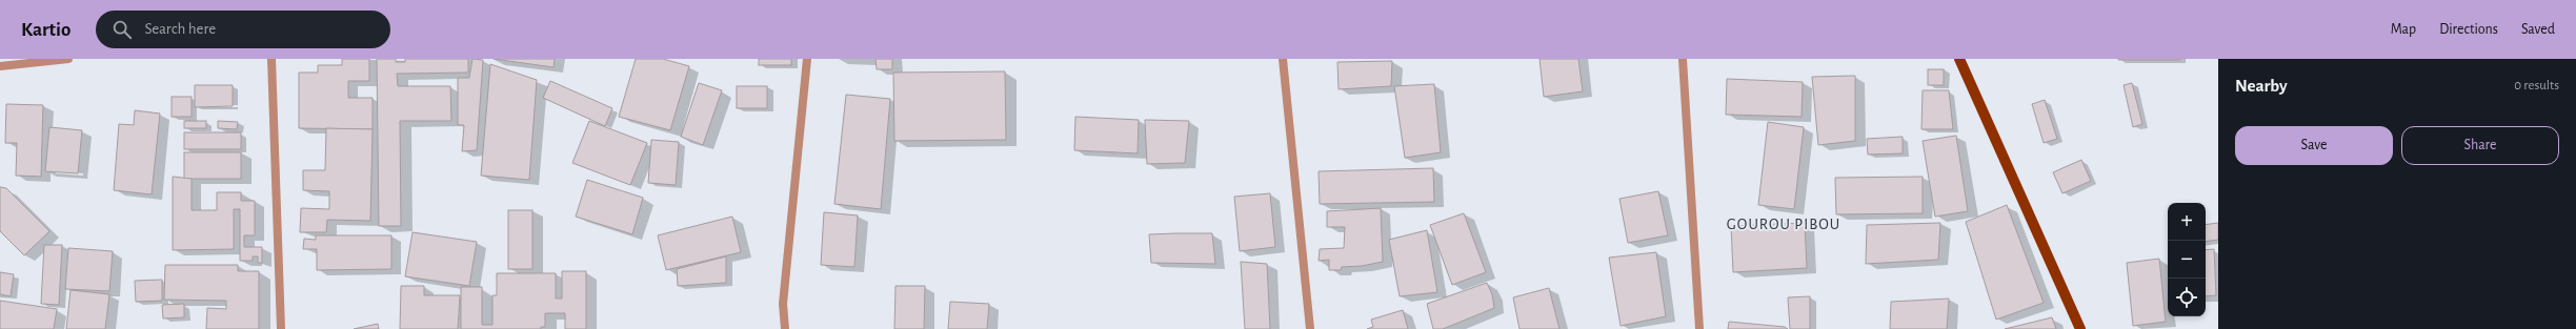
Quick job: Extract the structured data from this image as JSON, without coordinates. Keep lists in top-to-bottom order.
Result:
{
  "districts": ["GOUROU PIBOU"],
  "page": {
    "header": "Kartio",
    "search": "Search here",
    "nav": ["Map", "Directions", "Saved"],
    "heading": ["Nearby", "0 results"],
    "buttons": ["Save", "Share"],
    "map_buttons": ["+", "−"]
  }
}
